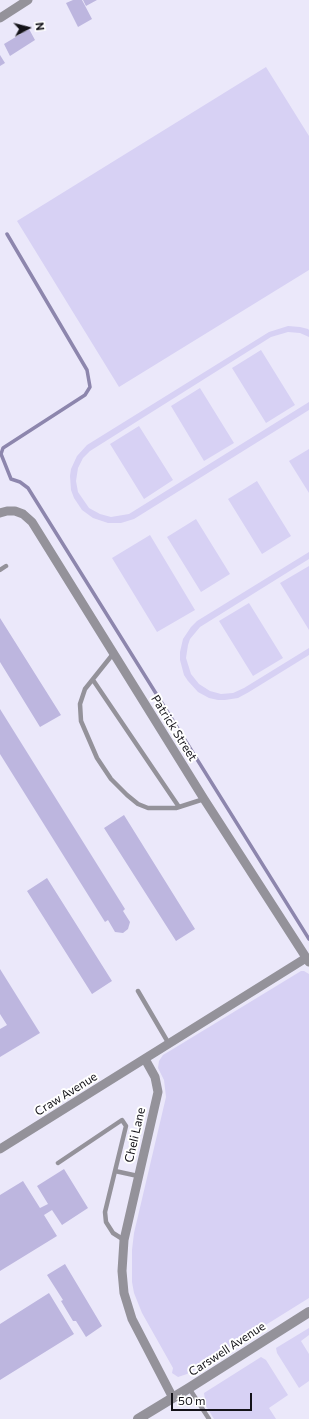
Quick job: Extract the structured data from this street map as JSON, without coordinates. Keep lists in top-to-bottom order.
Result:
{
  "streets": {
    "street": [
      "Patrick Street",
      "Craw Avenue",
      "Cheli Lane",
      "Carswell Avenue"
    ]
  },
  "crossings": [
    ["Craw Avenue", "Cheli Lane"],
    ["Cheli Lane", "Carswell Avenue"]
  ],
  "scale_bar": "50 m",
  "north": "right"
}
